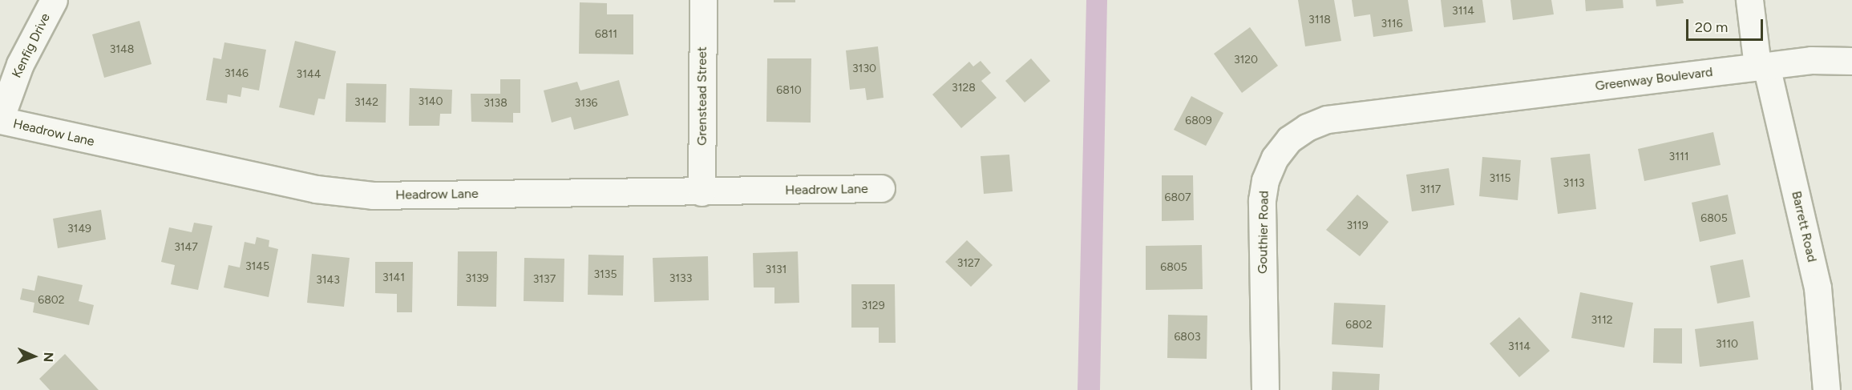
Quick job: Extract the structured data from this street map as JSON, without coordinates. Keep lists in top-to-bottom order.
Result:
{
  "streets": {
    "street": [
      "Kenfig Drive",
      "Greenway Boulevard",
      "Grenstead Street",
      "Headrow Lane",
      "Barrett Road",
      "Gouthier Road"
    ]
  },
  "crossings": [
    ["Kenfig Drive", "Headrow Lane"],
    ["Greenway Boulevard", "Barrett Road"],
    ["Greenway Boulevard", "Gouthier Road"],
    ["Grenstead Street", "Headrow Lane"]
  ],
  "house_numbers": [
    "3114",
    "3118",
    "3116",
    "6811",
    "3148",
    "3120",
    "3130",
    "3146",
    "3144",
    "3128",
    "6810",
    "3140",
    "3142",
    "3138",
    "3136",
    "6809",
    "3111",
    "3115",
    "3113",
    "3117",
    "6807",
    "6805",
    "3119",
    "3149",
    "3147",
    "3127",
    "3145",
    "6805",
    "3131",
    "3135",
    "3141",
    "3139",
    "3133",
    "3137",
    "3143",
    "6802",
    "3129",
    "3112",
    "6802",
    "6803",
    "3110",
    "3114"
  ],
  "scale_bar": "20 m",
  "north": "right"
}
